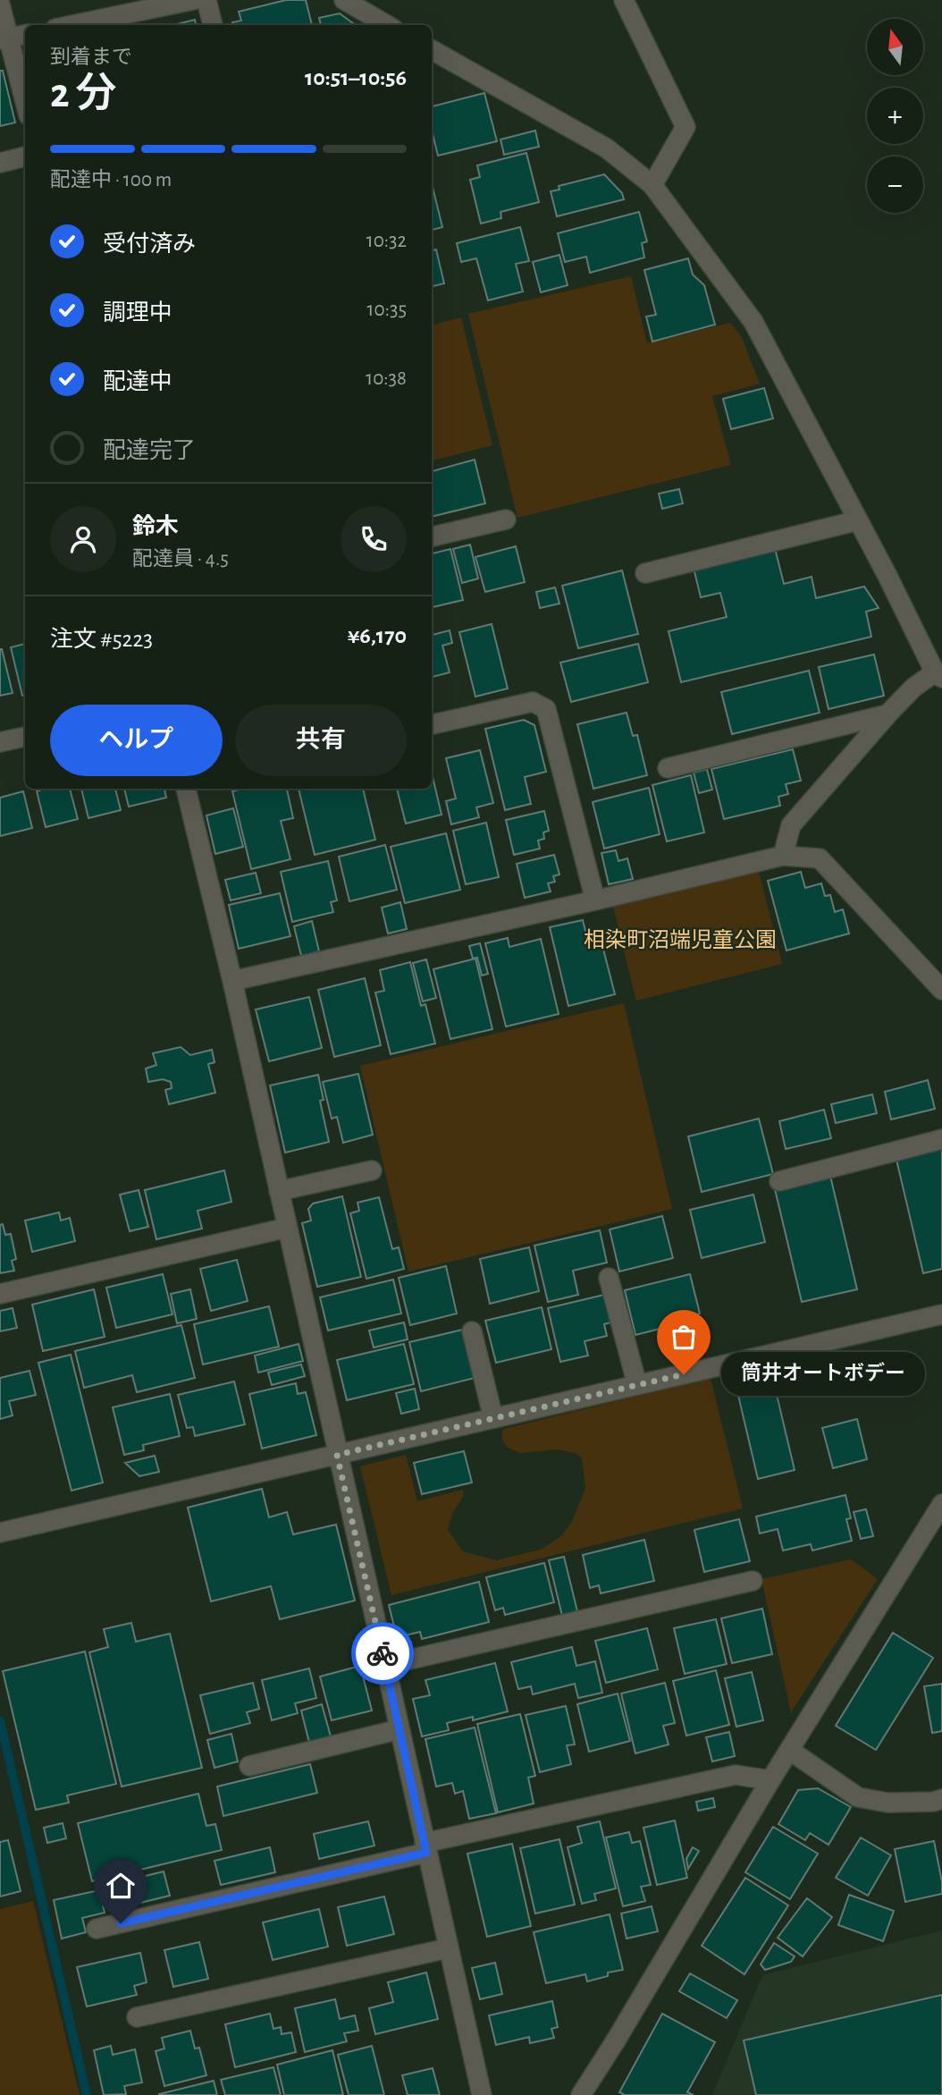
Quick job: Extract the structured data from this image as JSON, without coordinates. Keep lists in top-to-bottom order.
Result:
{
  "parks": ["相染町沼端児童公園"],
  "places": ["筒井オートボデー"],
  "north": "top",
  "page": {
    "map_buttons": ["+", "−"],
    "heading": ["2 分", "到着まで", "10:51–10:56"],
    "panel": [
      "鈴木",
      "配達員 · 4.5",
      "注文 #5223",
      "¥6,170"
    ],
    "bar": "配達中 · 100 m",
    "list": [
      ["受付済み", "10:32"],
      ["調理中", "10:35"],
      ["配達中", "10:38"],
      "配達完了"
    ],
    "buttons": ["ヘルプ", "共有"],
    "bubble": "筒井オートボデー"
  }
}
